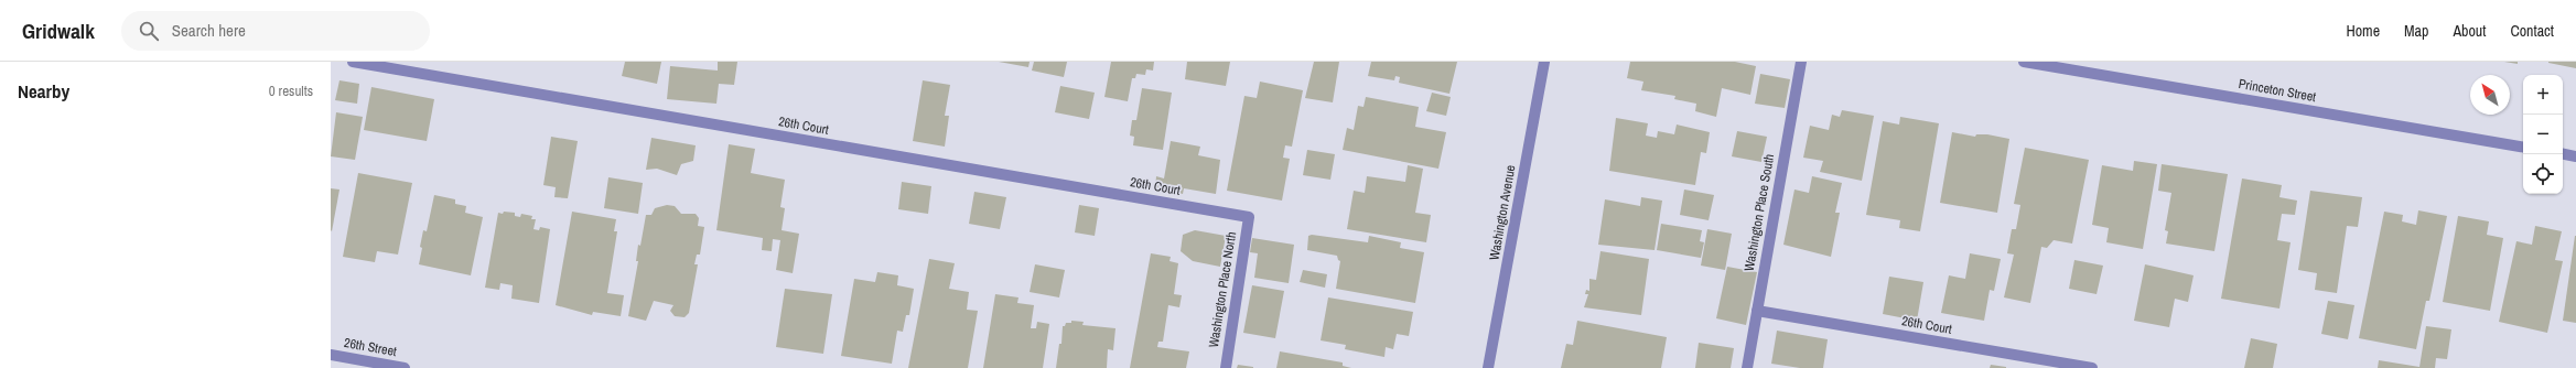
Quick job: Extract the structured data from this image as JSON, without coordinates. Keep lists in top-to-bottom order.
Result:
{
  "streets": {
    "street": [
      "Princeton Street",
      "26th Court",
      "Washington Avenue",
      "Washington Place South",
      "Washington Place North",
      "26th Street"
    ]
  },
  "crossings": [
    ["26th Court", "Washington Place South"],
    ["26th Court", "Washington Place North"]
  ],
  "north": "top left",
  "page": {
    "header": "Gridwalk",
    "search": "Search here",
    "nav": [
      "Home",
      "Map",
      "About",
      "Contact"
    ],
    "heading": ["Nearby", "0 results"],
    "map_buttons": ["+", "−"]
  }
}
